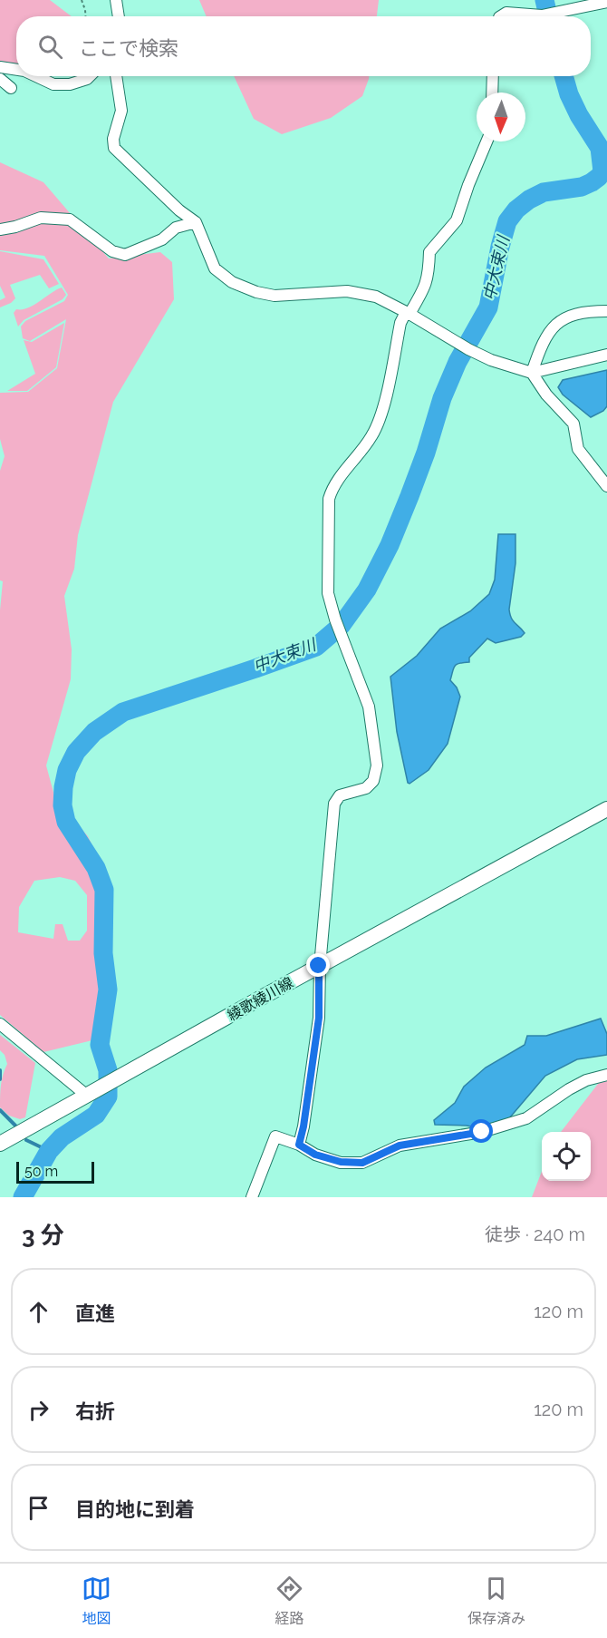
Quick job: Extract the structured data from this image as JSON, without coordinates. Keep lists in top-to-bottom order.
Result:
{
  "streets": {
    "main road": ["綾歌綾川線"]
  },
  "water": ["中大束川"],
  "scale_bar": "50 m",
  "north": "bottom",
  "page": {
    "search": "ここで検索",
    "scale": "50 m",
    "heading": ["3 分", "徒歩 · 240 m"],
    "list": [
      ["直進", "120 m"],
      ["右折", "120 m"],
      "目的地に到着"
    ],
    "nav": ["地図", "経路", "保存済み"]
  }
}
